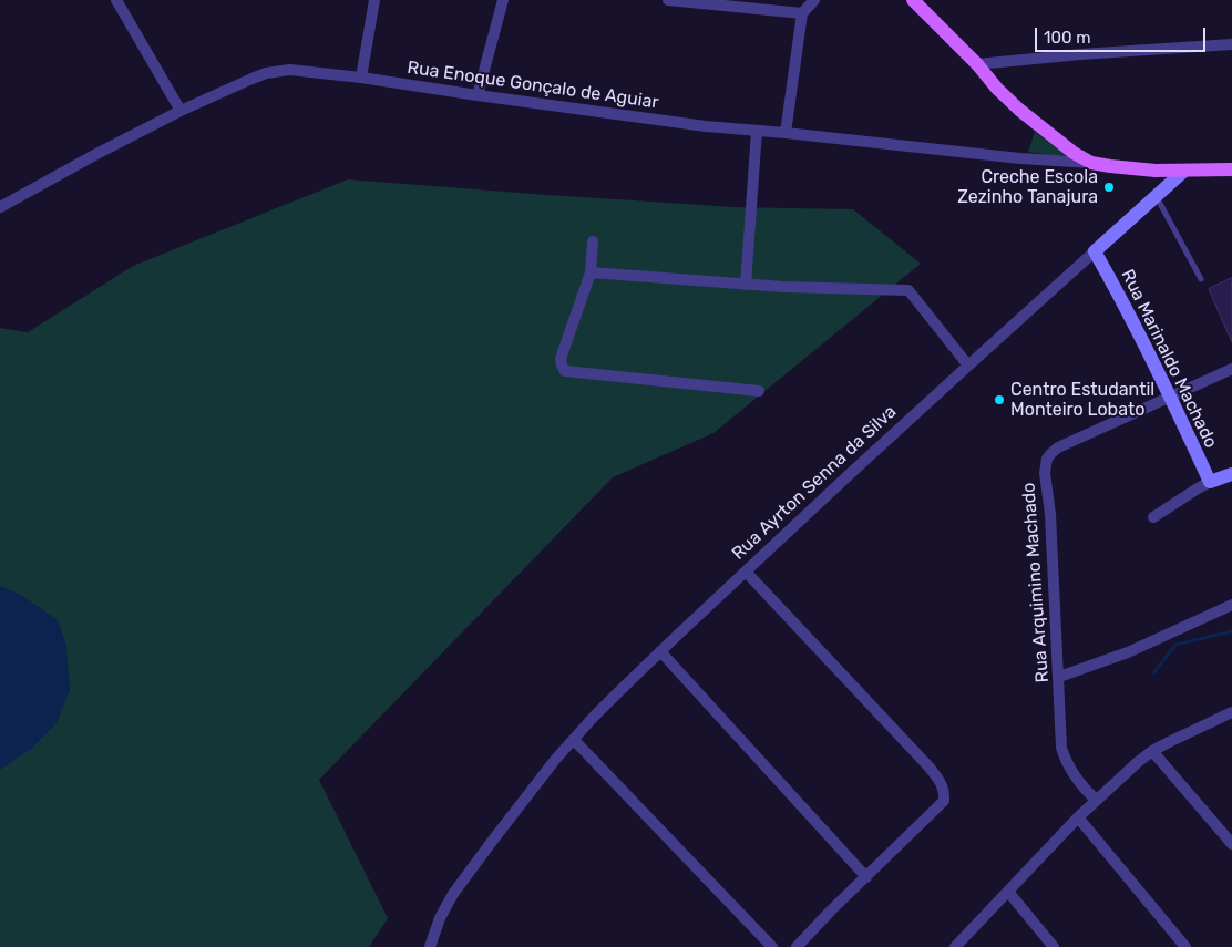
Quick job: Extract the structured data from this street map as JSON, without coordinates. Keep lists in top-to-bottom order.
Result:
{
  "streets": {
    "street": [
      "Rua Enoque Gonçalo de Aguiar",
      "Rua Marinaldo Machado",
      "Rua Ayrton Senna da Silva",
      "Rua Arquimino Machado"
    ]
  },
  "crossings": [
    ["Rua Marinaldo Machado", "Rua Ayrton Senna da Silva"],
    ["Rua Marinaldo Machado", "Rua Arquimino Machado"]
  ],
  "places": ["Creche Escola Zezinho Tanajura", "Centro Estudantil Monteiro Lobato"],
  "scale_bar": "100 m"
}
